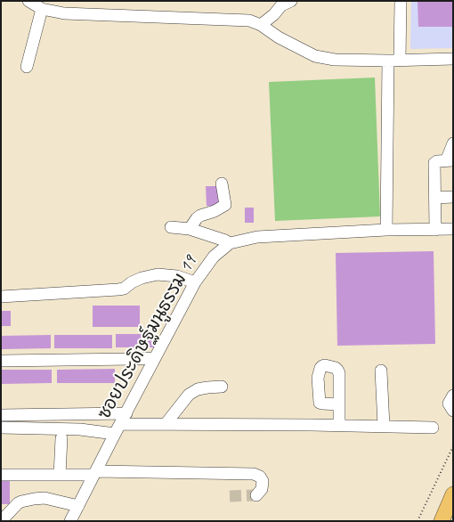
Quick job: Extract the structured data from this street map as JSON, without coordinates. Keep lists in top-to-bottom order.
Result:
{
  "streets": {
    "street": ["ซอยประดิษฐ์มนูธรรม 19"]
  }
}
